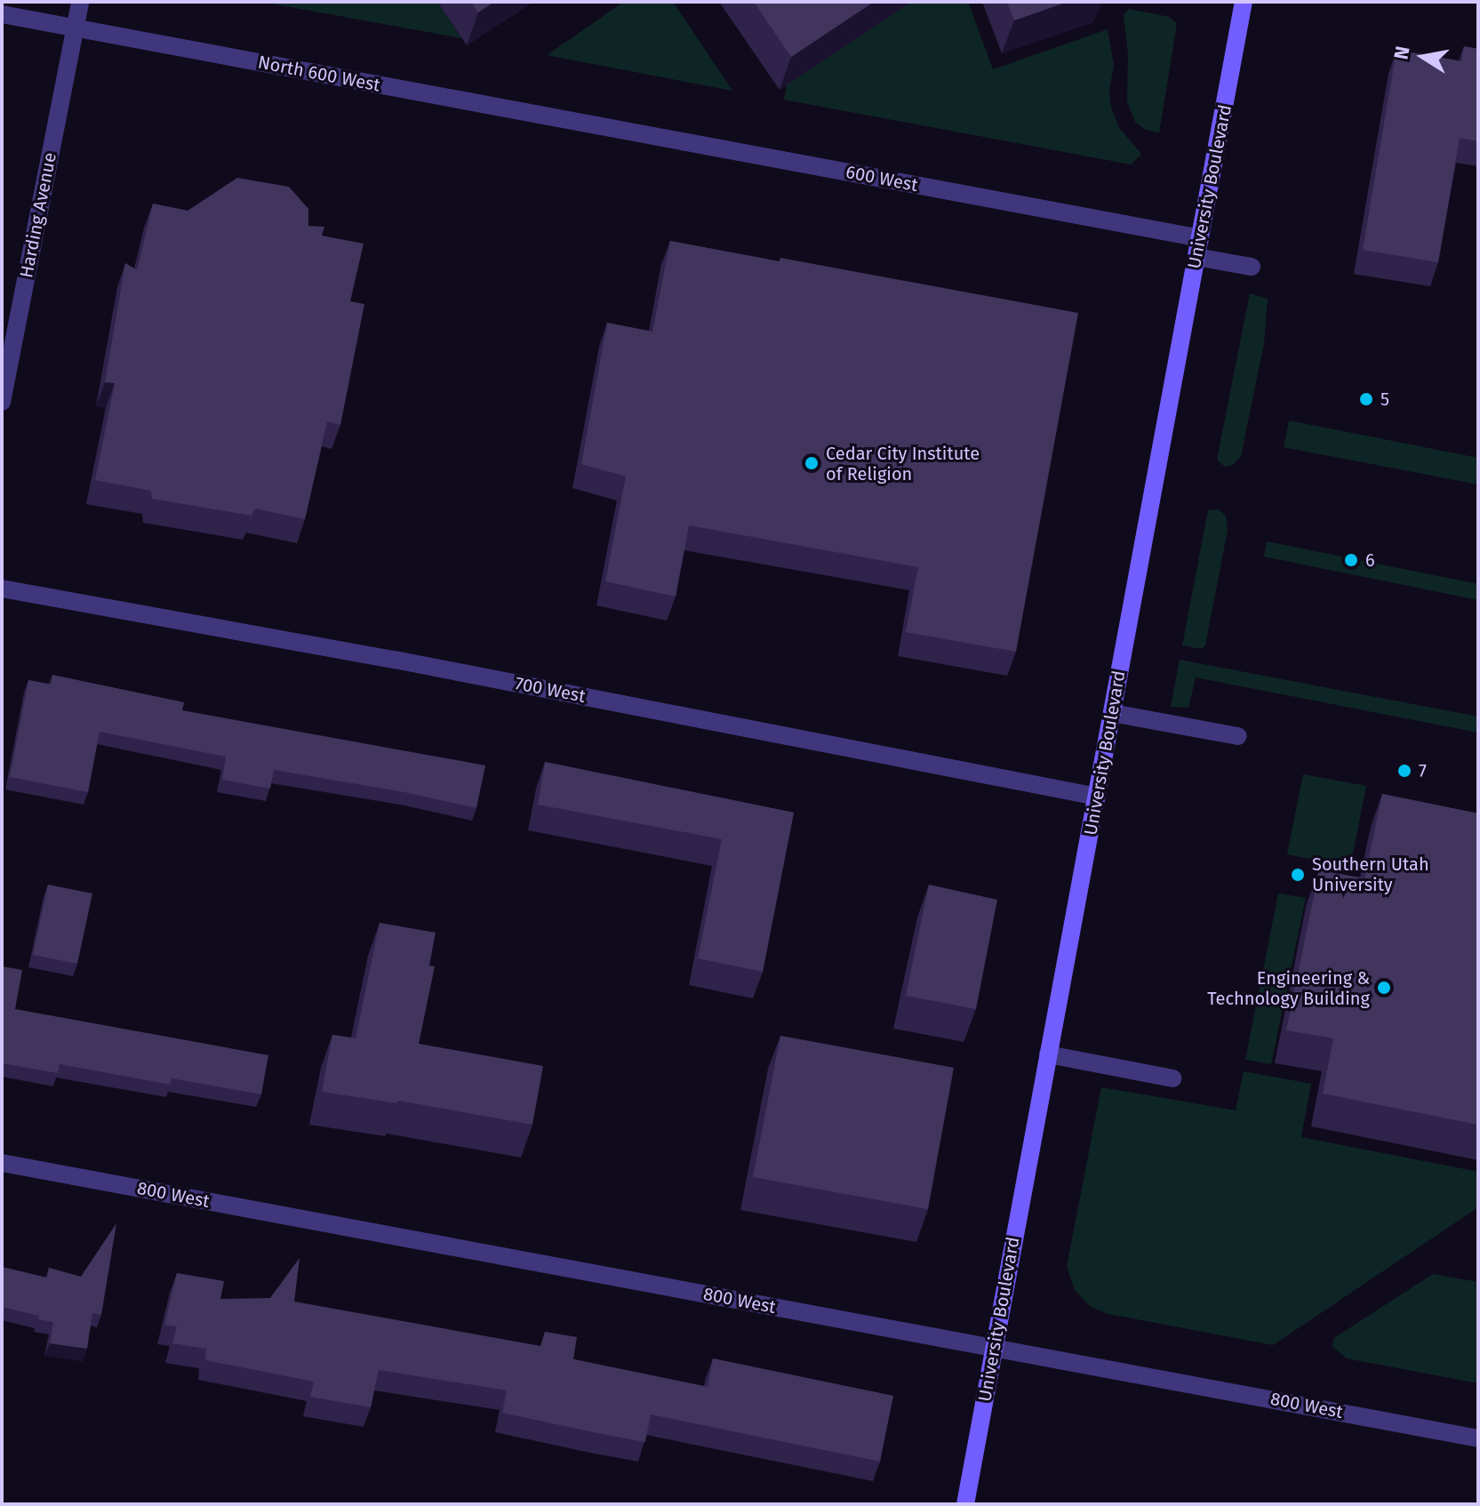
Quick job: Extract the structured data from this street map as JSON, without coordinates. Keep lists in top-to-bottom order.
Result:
{
  "streets": {
    "main road": ["University Boulevard"],
    "street": [
      "North 600 West",
      "600 West",
      "Harding Avenue",
      "700 West",
      "800 West"
    ]
  },
  "crossings": [
    ["North 600 West", "600 West"],
    ["North 600 West", "Harding Avenue"],
    ["600 West", "University Boulevard"],
    ["University Boulevard", "700 West"],
    ["University Boulevard", "800 West"]
  ],
  "places": [
    "5",
    "Cedar City Institute of Religion",
    "6",
    "7",
    "Southern Utah University",
    "Engineering & Technology Building"
  ],
  "north": "left"
}
